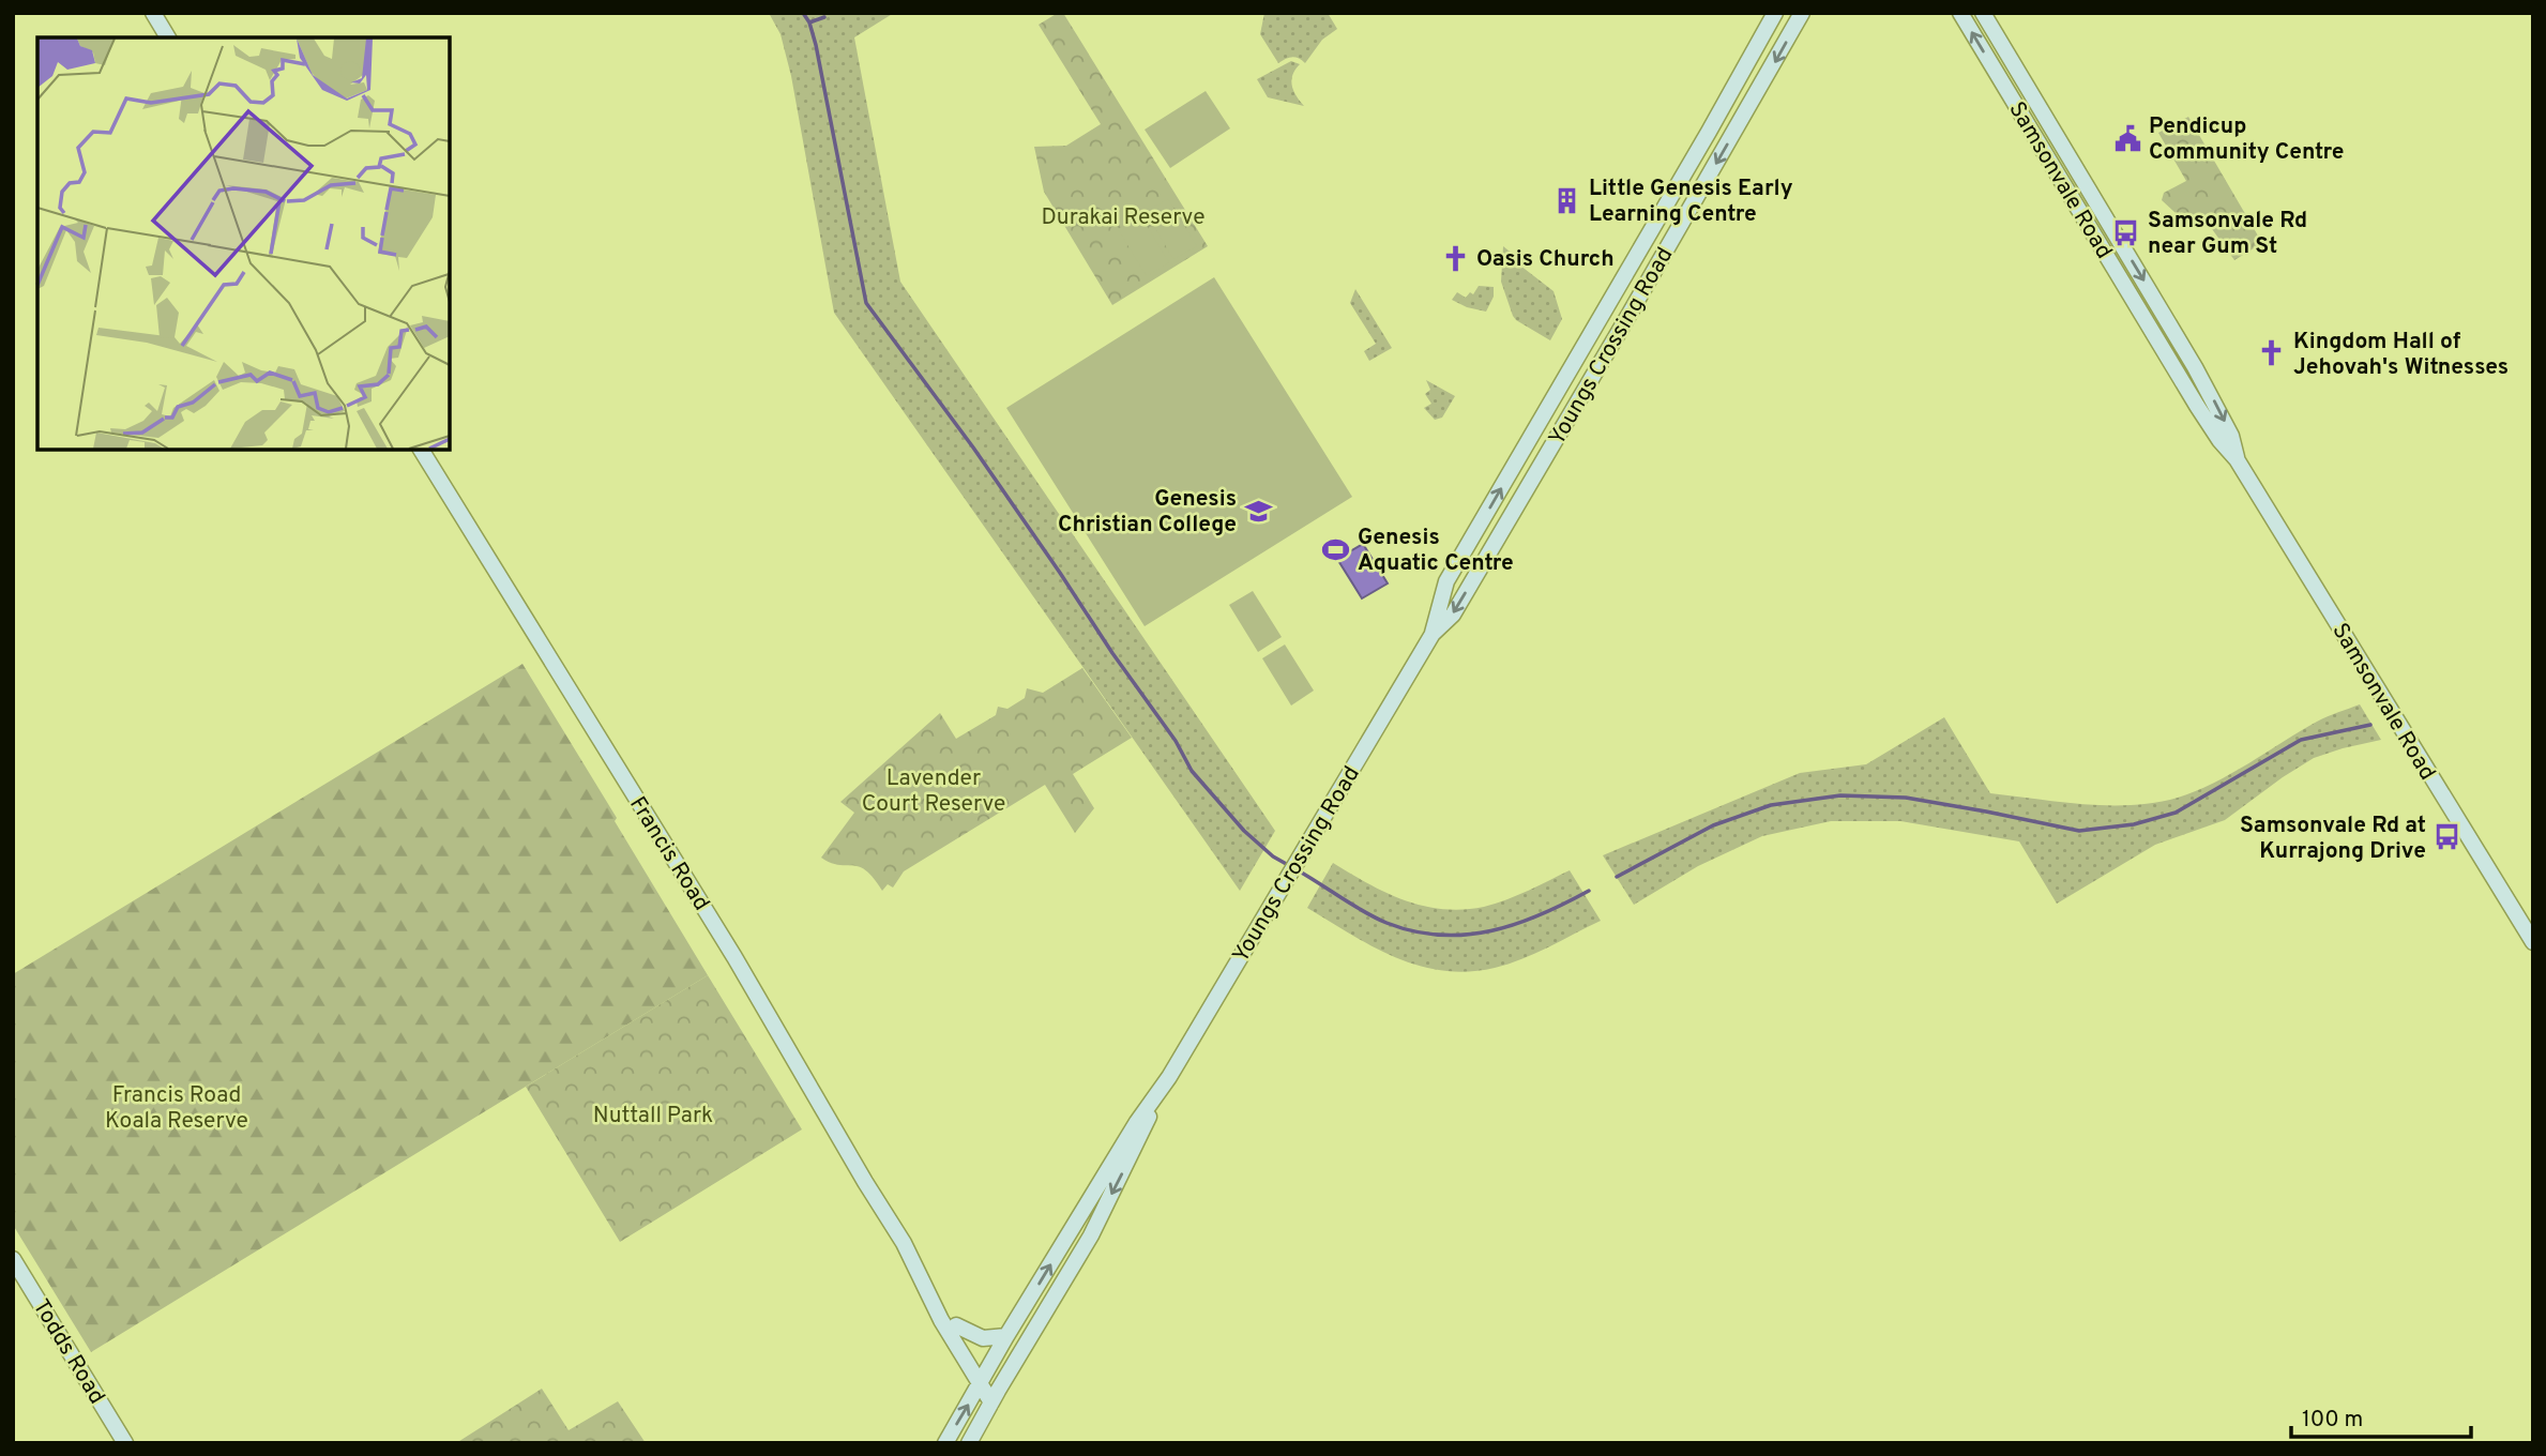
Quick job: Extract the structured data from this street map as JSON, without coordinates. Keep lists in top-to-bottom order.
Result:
{
  "streets": {
    "main road": [
      "Samsonvale Road",
      "Youngs Crossing Road",
      "Francis Road",
      "Todds Road"
    ]
  },
  "crossings": [
    ["Youngs Crossing Road", "Francis Road"]
  ],
  "parks": [
    "Durakai Reserve",
    "Lavender Court Reserve",
    "Francis Road Koala Reserve",
    "Nuttall Park"
  ],
  "places": {
    "public building": ["Pendicup Community Centre"],
    "building": ["Little Genesis Early Learning Centre"],
    "bus stop": ["Samsonvale Rd near Gum St", "Samsonvale Rd at Kurrajong Drive"],
    "church": ["Oasis Church", "Kingdom Hall of Jehovah's Witnesses"],
    "school or university": ["Genesis Christian College"],
    "sports": ["Genesis Aquatic Centre"]
  },
  "scale_bar": "100 m"
}
